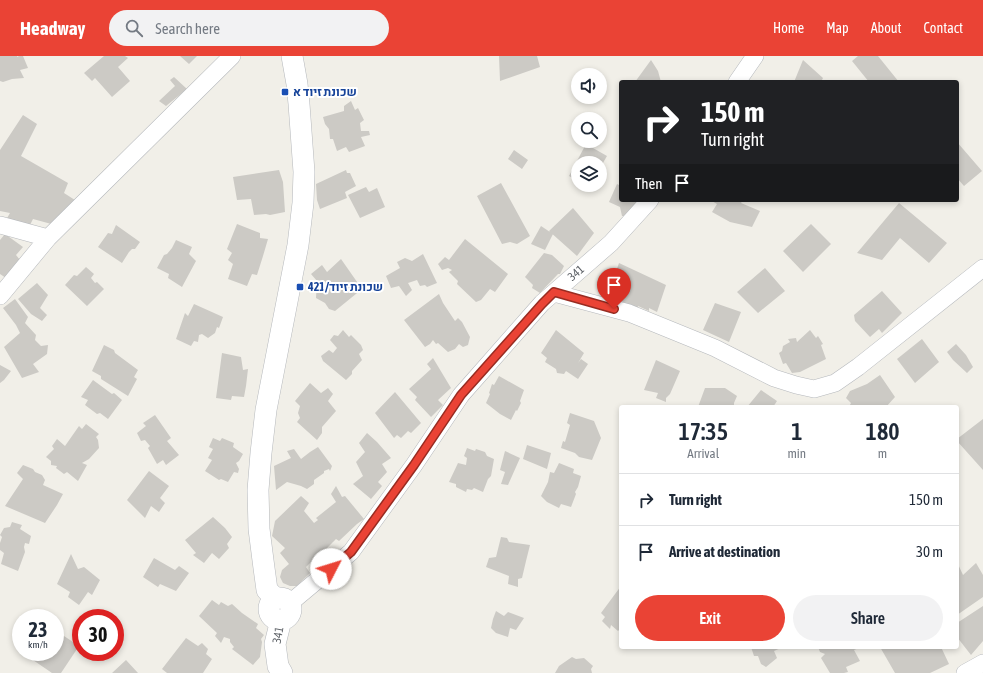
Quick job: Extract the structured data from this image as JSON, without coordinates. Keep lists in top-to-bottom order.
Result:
{
  "streets": {
    "street": ["341"]
  },
  "places": {
    "transit": ["שכונת זיוד א", "שכונת זיוד/421"]
  },
  "page": {
    "header": "Headway",
    "search": "Search here",
    "nav": [
      "Home",
      "Map",
      "About",
      "Contact"
    ],
    "turn": ["150 m", "Turn right"],
    "then": "Then",
    "eta": [
      "17:35",
      "Arrival",
      "1",
      "min",
      "180",
      "m"
    ],
    "list": [
      {
        "name": "Turn right",
        "value": "150 m"
      },
      {
        "name": "Arrive at destination",
        "value": "30 m"
      }
    ],
    "buttons": ["Exit", "Share"],
    "speed": "23 km/h",
    "limit": "30"
  }
}
